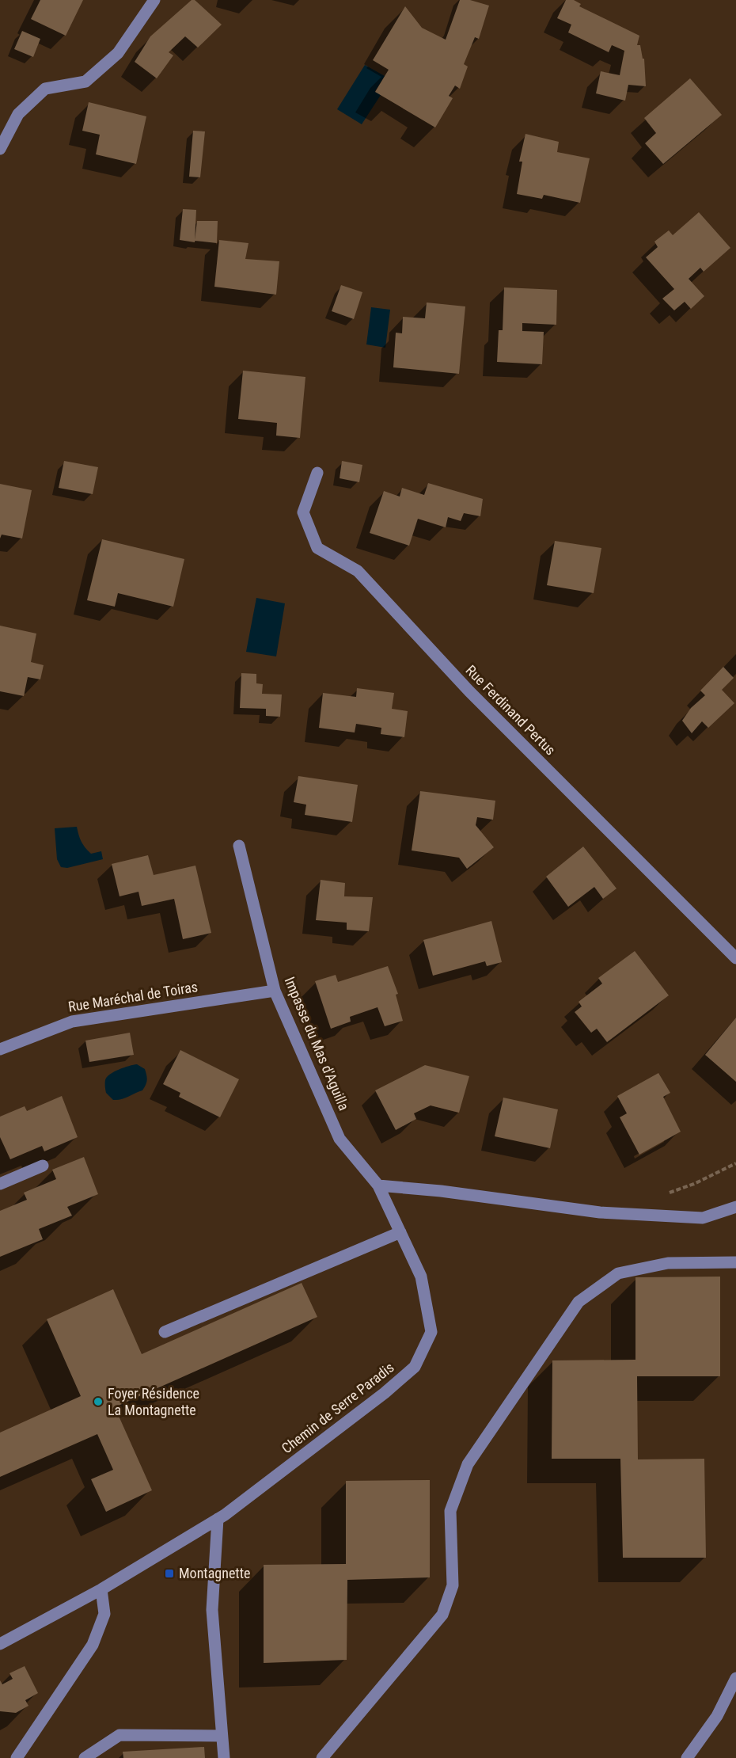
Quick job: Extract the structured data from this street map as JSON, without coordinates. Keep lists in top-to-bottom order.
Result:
{
  "streets": {
    "street": [
      "Rue Ferdinand Pertus",
      "Rue Maréchal de Toiras",
      "Impasse du Mas d'Aguilla",
      "Chemin de Serre Paradis"
    ]
  },
  "crossings": [
    ["Rue Maréchal de Toiras", "Impasse du Mas d'Aguilla"],
    ["Impasse du Mas d'Aguilla", "Chemin de Serre Paradis"]
  ],
  "places": {
    "other": ["Foyer Résidence La Montagnette"],
    "transit": ["Montagnette"]
  }
}
